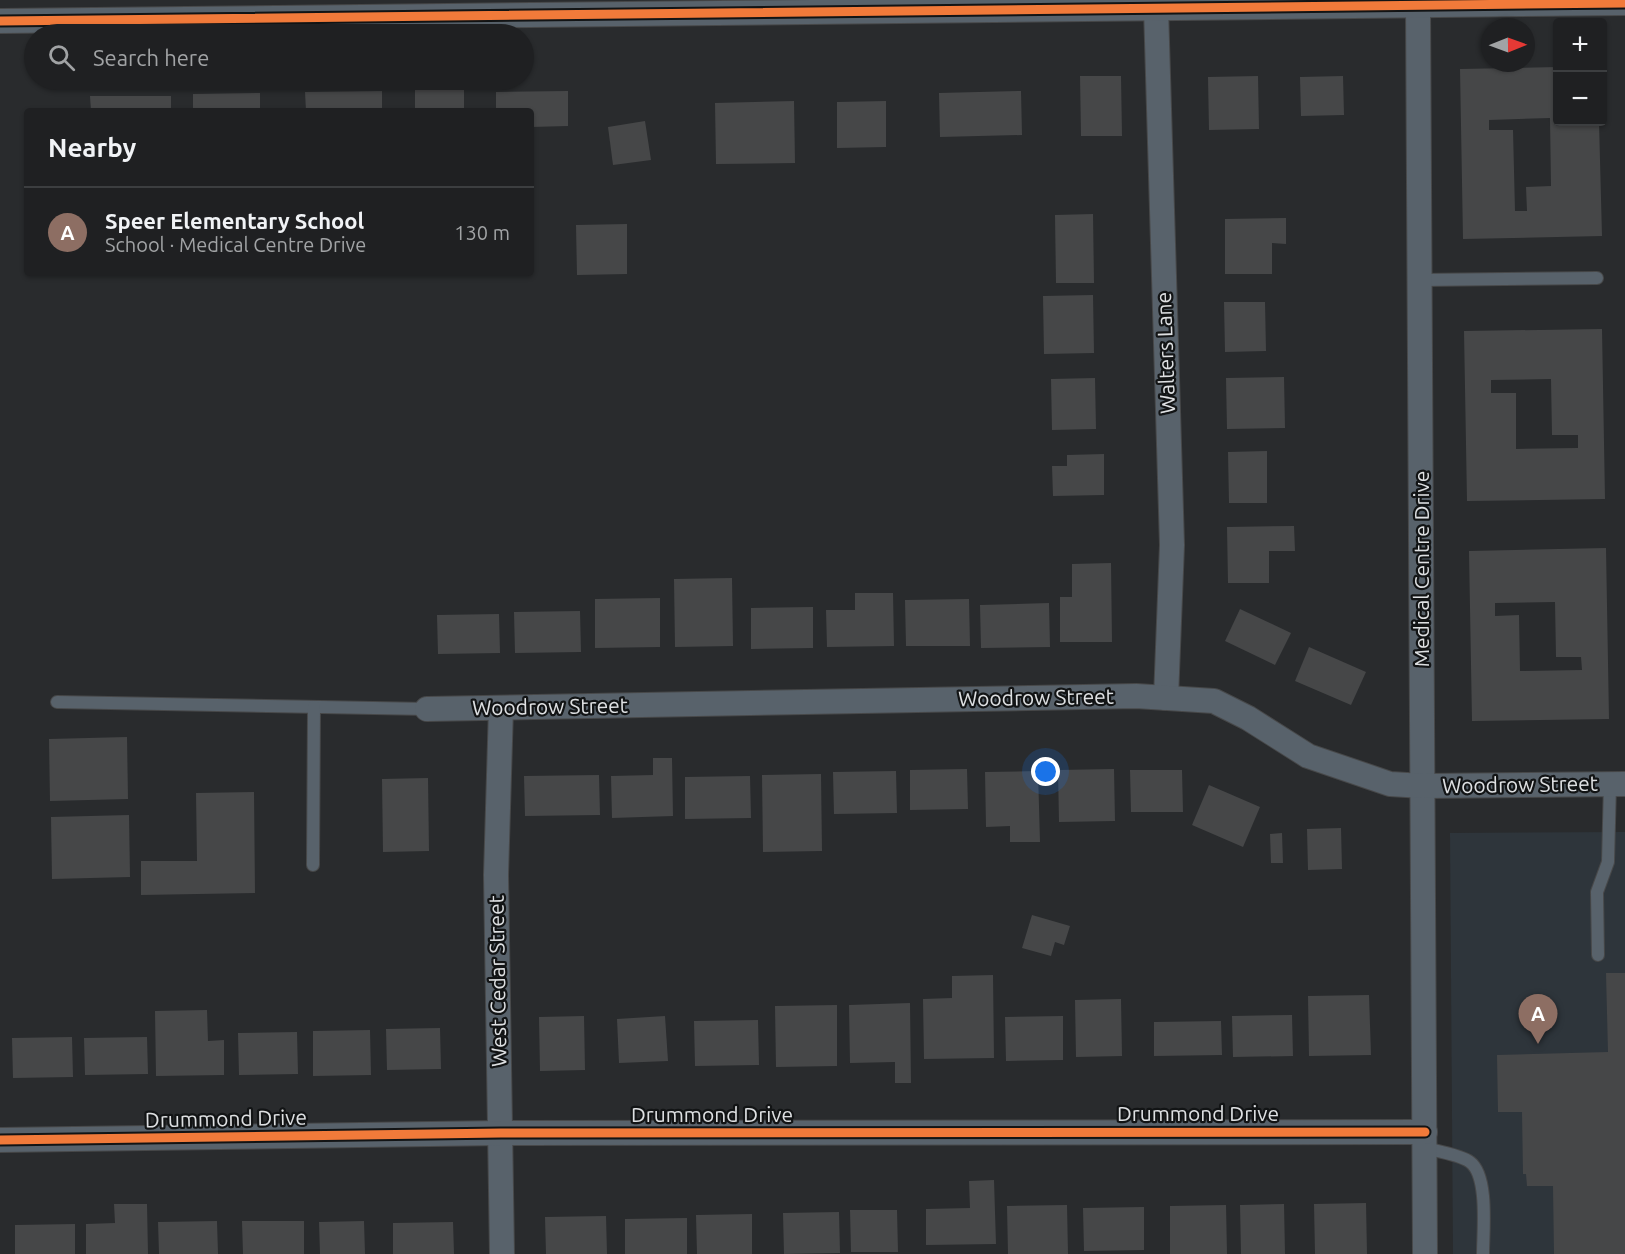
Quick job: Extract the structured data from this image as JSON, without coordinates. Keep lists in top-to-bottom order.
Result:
{
  "streets": {
    "street": [
      "Walters Lane",
      "Medical Centre Drive",
      "Woodrow Street",
      "West Cedar Street",
      "Drummond Drive"
    ]
  },
  "crossings": [
    ["Walters Lane", "Woodrow Street"],
    ["Medical Centre Drive", "Woodrow Street"],
    ["Medical Centre Drive", "Drummond Drive"],
    ["Woodrow Street", "West Cedar Street"],
    ["West Cedar Street", "Drummond Drive"]
  ],
  "north": "right",
  "page": {
    "map_buttons": ["+", "−"],
    "search": "Search here",
    "heading": "Nearby",
    "list": [
      {
        "mark": "A",
        "name": "Speer Elementary School",
        "note": "School · Medical Centre Drive",
        "value": "130 m"
      }
    ],
    "pins": "A"
  }
}
